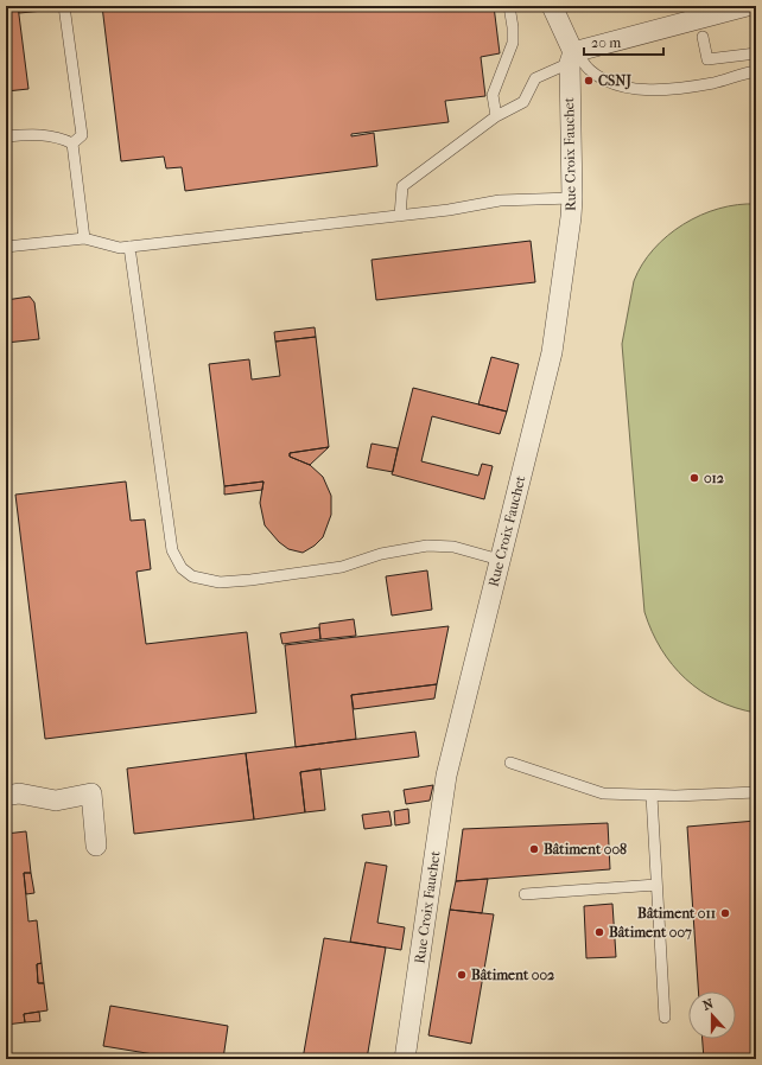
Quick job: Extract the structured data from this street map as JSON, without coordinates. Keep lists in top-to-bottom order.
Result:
{
  "streets": {
    "street": ["Rue Croix Fauchet"]
  },
  "places": [
    "CSNJ",
    "012",
    "Bâtiment 008",
    "Bâtiment 011",
    "Bâtiment 007",
    "Bâtiment 002"
  ],
  "scale_bar": "20 m",
  "north": "top"
}
